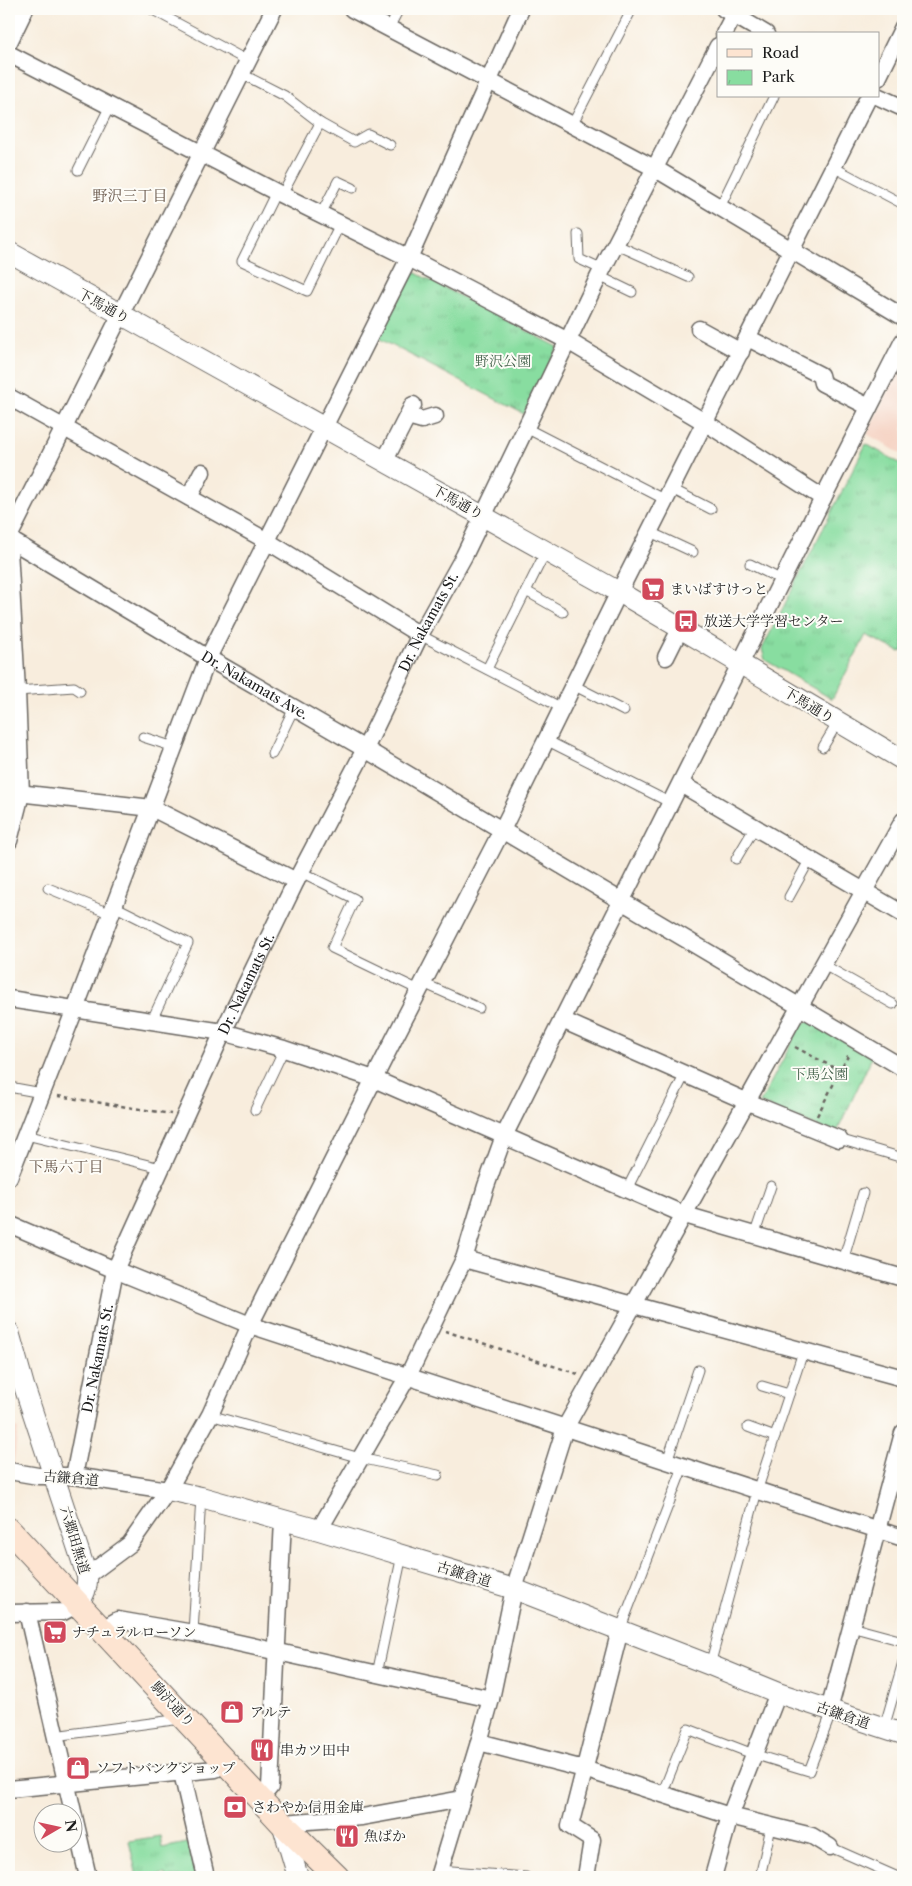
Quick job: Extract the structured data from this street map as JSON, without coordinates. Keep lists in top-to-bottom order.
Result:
{
  "streets": {
    "main road": ["駒沢通り"],
    "street": [
      "下馬通り",
      "Dr. Nakamats St.",
      "Dr. Nakamats Ave.",
      "古鎌倉道",
      "六郷田無道"
    ]
  },
  "crossings": [
    ["下馬通り", "Dr. Nakamats St."],
    ["Dr. Nakamats St.", "Dr. Nakamats Ave."],
    ["Dr. Nakamats St.", "古鎌倉道"],
    ["Dr. Nakamats St.", "六郷田無道"],
    ["古鎌倉道", "六郷田無道"],
    ["六郷田無道", "駒沢通り"]
  ],
  "districts": ["野沢三丁目", "下馬六丁目"],
  "parks": ["野沢公園", "下馬公園"],
  "places": {
    "supermarket": ["まいばすけっと", "ナチュラルローソン"],
    "bus stop": ["放送大学学習センター"],
    "shop": ["アルテ", "ソフトバンクショップ"],
    "restaurant": ["串カツ田中", "魚ばか"],
    "bank": ["さわやか信用金庫"]
  },
  "legend": ["Road", "Park"],
  "north": "right"
}
